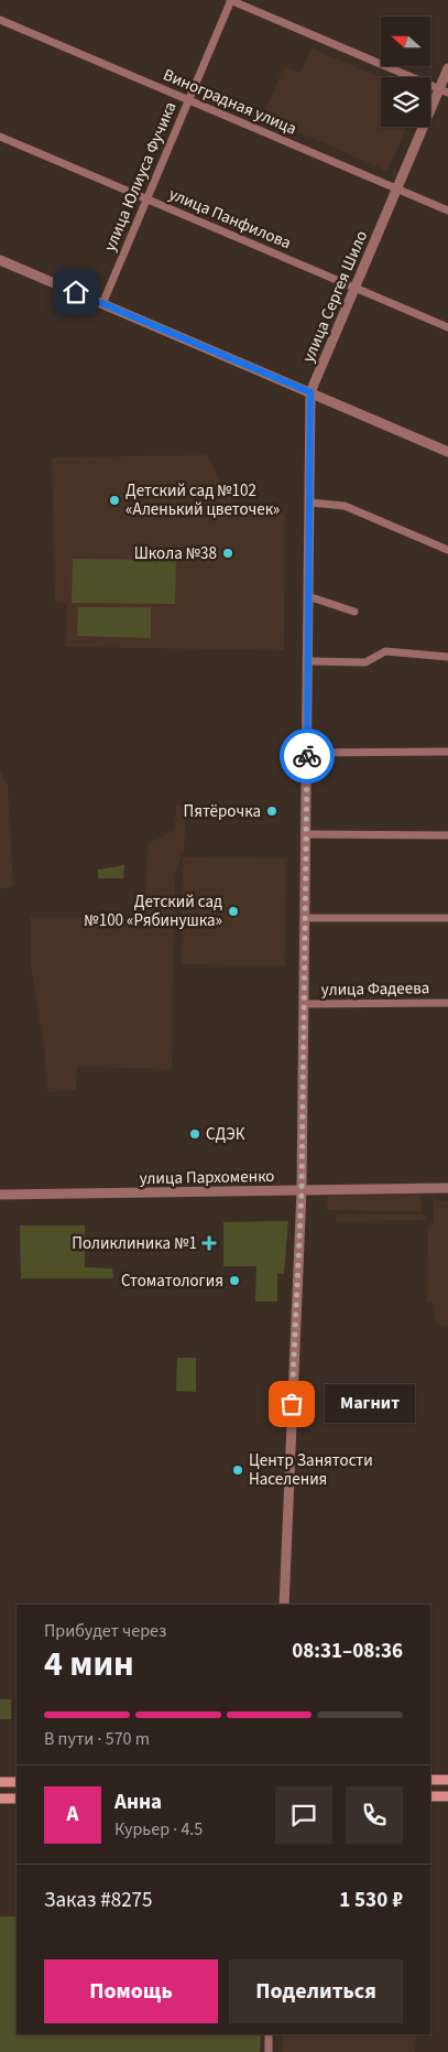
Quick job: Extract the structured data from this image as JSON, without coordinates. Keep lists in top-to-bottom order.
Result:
{
  "streets": {
    "street": [
      "Виноградная улица",
      "улица Юлиуса Фучика",
      "улица Панфилова",
      "улица Сергея Шило",
      "улица Фадеева",
      "улица Пархоменко"
    ]
  },
  "crossings": [
    ["Виноградная улица", "улица Юлиуса Фучика"],
    ["Виноградная улица", "улица Сергея Шило"],
    ["улица Юлиуса Фучика", "улица Панфилова"],
    ["улица Панфилова", "улица Сергея Шило"],
    ["улица Сергея Шило", "улица Фадеева"],
    ["улица Сергея Шило", "улица Пархоменко"]
  ],
  "places": {
    "other": [
      "Детский сад №102 «Аленький цветочек»",
      "Школа №38",
      "Пятёрочка",
      "Детский сад №100 «Рябинушка»",
      "СДЭК",
      "Стоматология",
      "Магнит",
      "Центр Занятости Населения"
    ],
    "health": ["Поликлиника №1"]
  },
  "north": "left",
  "page": {
    "bubble": "Магнит",
    "heading": ["4 мин", "Прибудет через", "08:31–08:36"],
    "panel": [
      "Анна",
      "Курьер · 4.5",
      "Заказ #8275",
      "1 530 ₽"
    ],
    "bar": "В пути · 570 m",
    "round": "А",
    "buttons": ["Помощь", "Поделиться"]
  }
}
